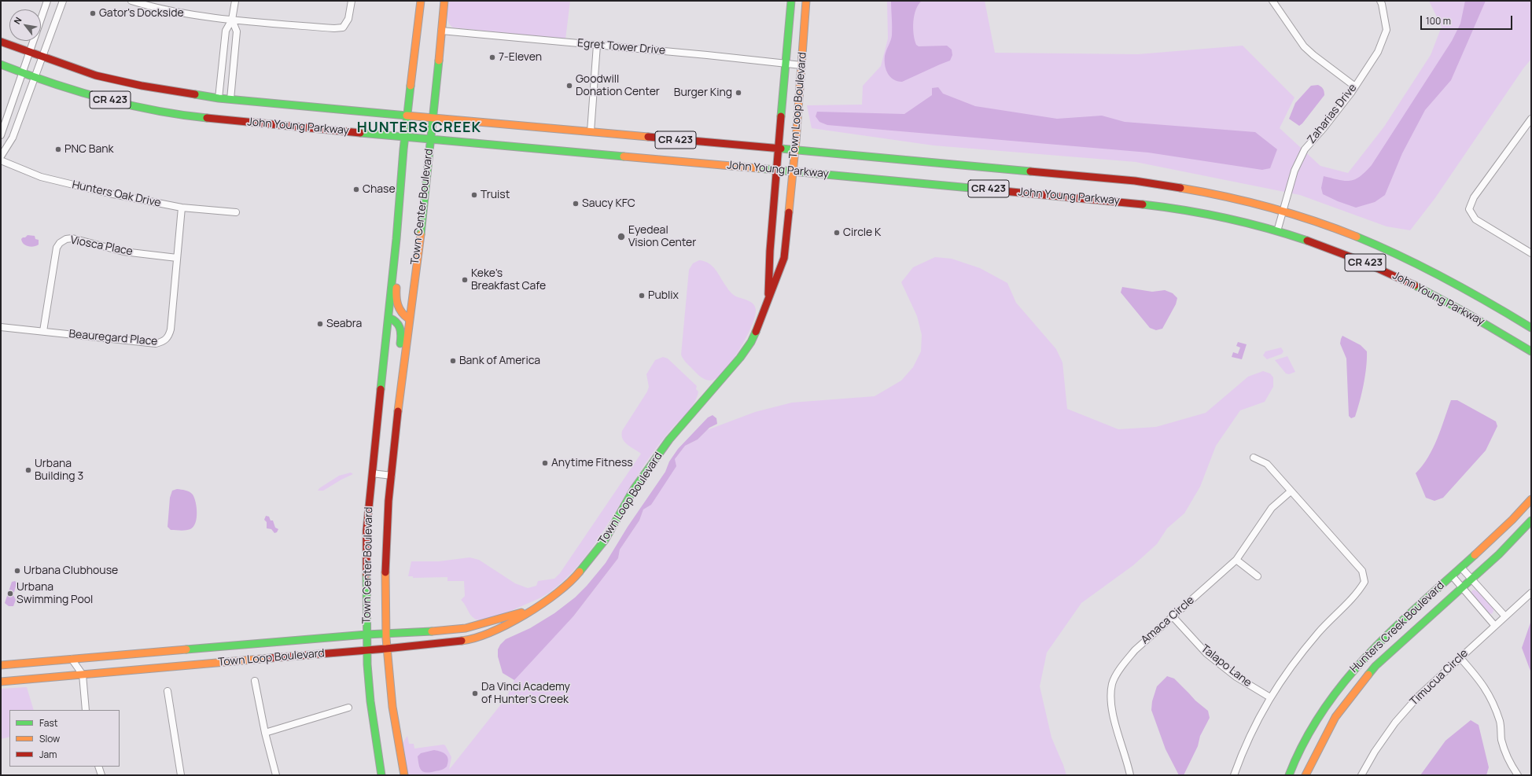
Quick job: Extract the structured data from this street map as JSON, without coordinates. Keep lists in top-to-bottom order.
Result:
{
  "streets": {
    "main road": [
      "CR 423",
      "Town Loop Boulevard",
      "John Young Parkway",
      "Town Center Boulevard",
      "Hunters Creek Boulevard"
    ],
    "street": [
      "Egret Tower Drive",
      "Zaharias Drive",
      "Hunters Oak Drive",
      "Viosca Place",
      "Beauregard Place",
      "Amaca Circle",
      "Talapo Lane",
      "Timucua Circle"
    ]
  },
  "crossings": [
    ["Egret Tower Drive", "Town Loop Boulevard"],
    ["Egret Tower Drive", "Town Center Boulevard"],
    ["Town Loop Boulevard", "John Young Parkway"],
    ["Town Loop Boulevard", "Town Center Boulevard"],
    ["Zaharias Drive", "John Young Parkway"],
    ["John Young Parkway", "Town Center Boulevard"],
    ["Hunters Oak Drive", "Beauregard Place"],
    ["Viosca Place", "Beauregard Place"],
    ["Amaca Circle", "Talapo Lane"]
  ],
  "districts": ["HUNTERS CREEK"],
  "places": [
    "Gator's Dockside",
    "7-Eleven",
    "Goodwill Donation Center",
    "Burger King",
    "PNC Bank",
    "Chase",
    "Truist",
    "Saucy KFC",
    "Circle K",
    "Eyedeal Vision Center",
    "Keke's Breakfast Cafe",
    "Publix",
    "Seabra",
    "Bank of America",
    "Anytime Fitness",
    "Urbana Building 3",
    "Urbana Clubhouse",
    "Urbana Swimming Pool",
    "Da Vinci Academy of Hunter's Creek"
  ],
  "legend": ["Fast", "Slow", "Jam"],
  "scale_bar": "100 m",
  "north": "top left"
}
